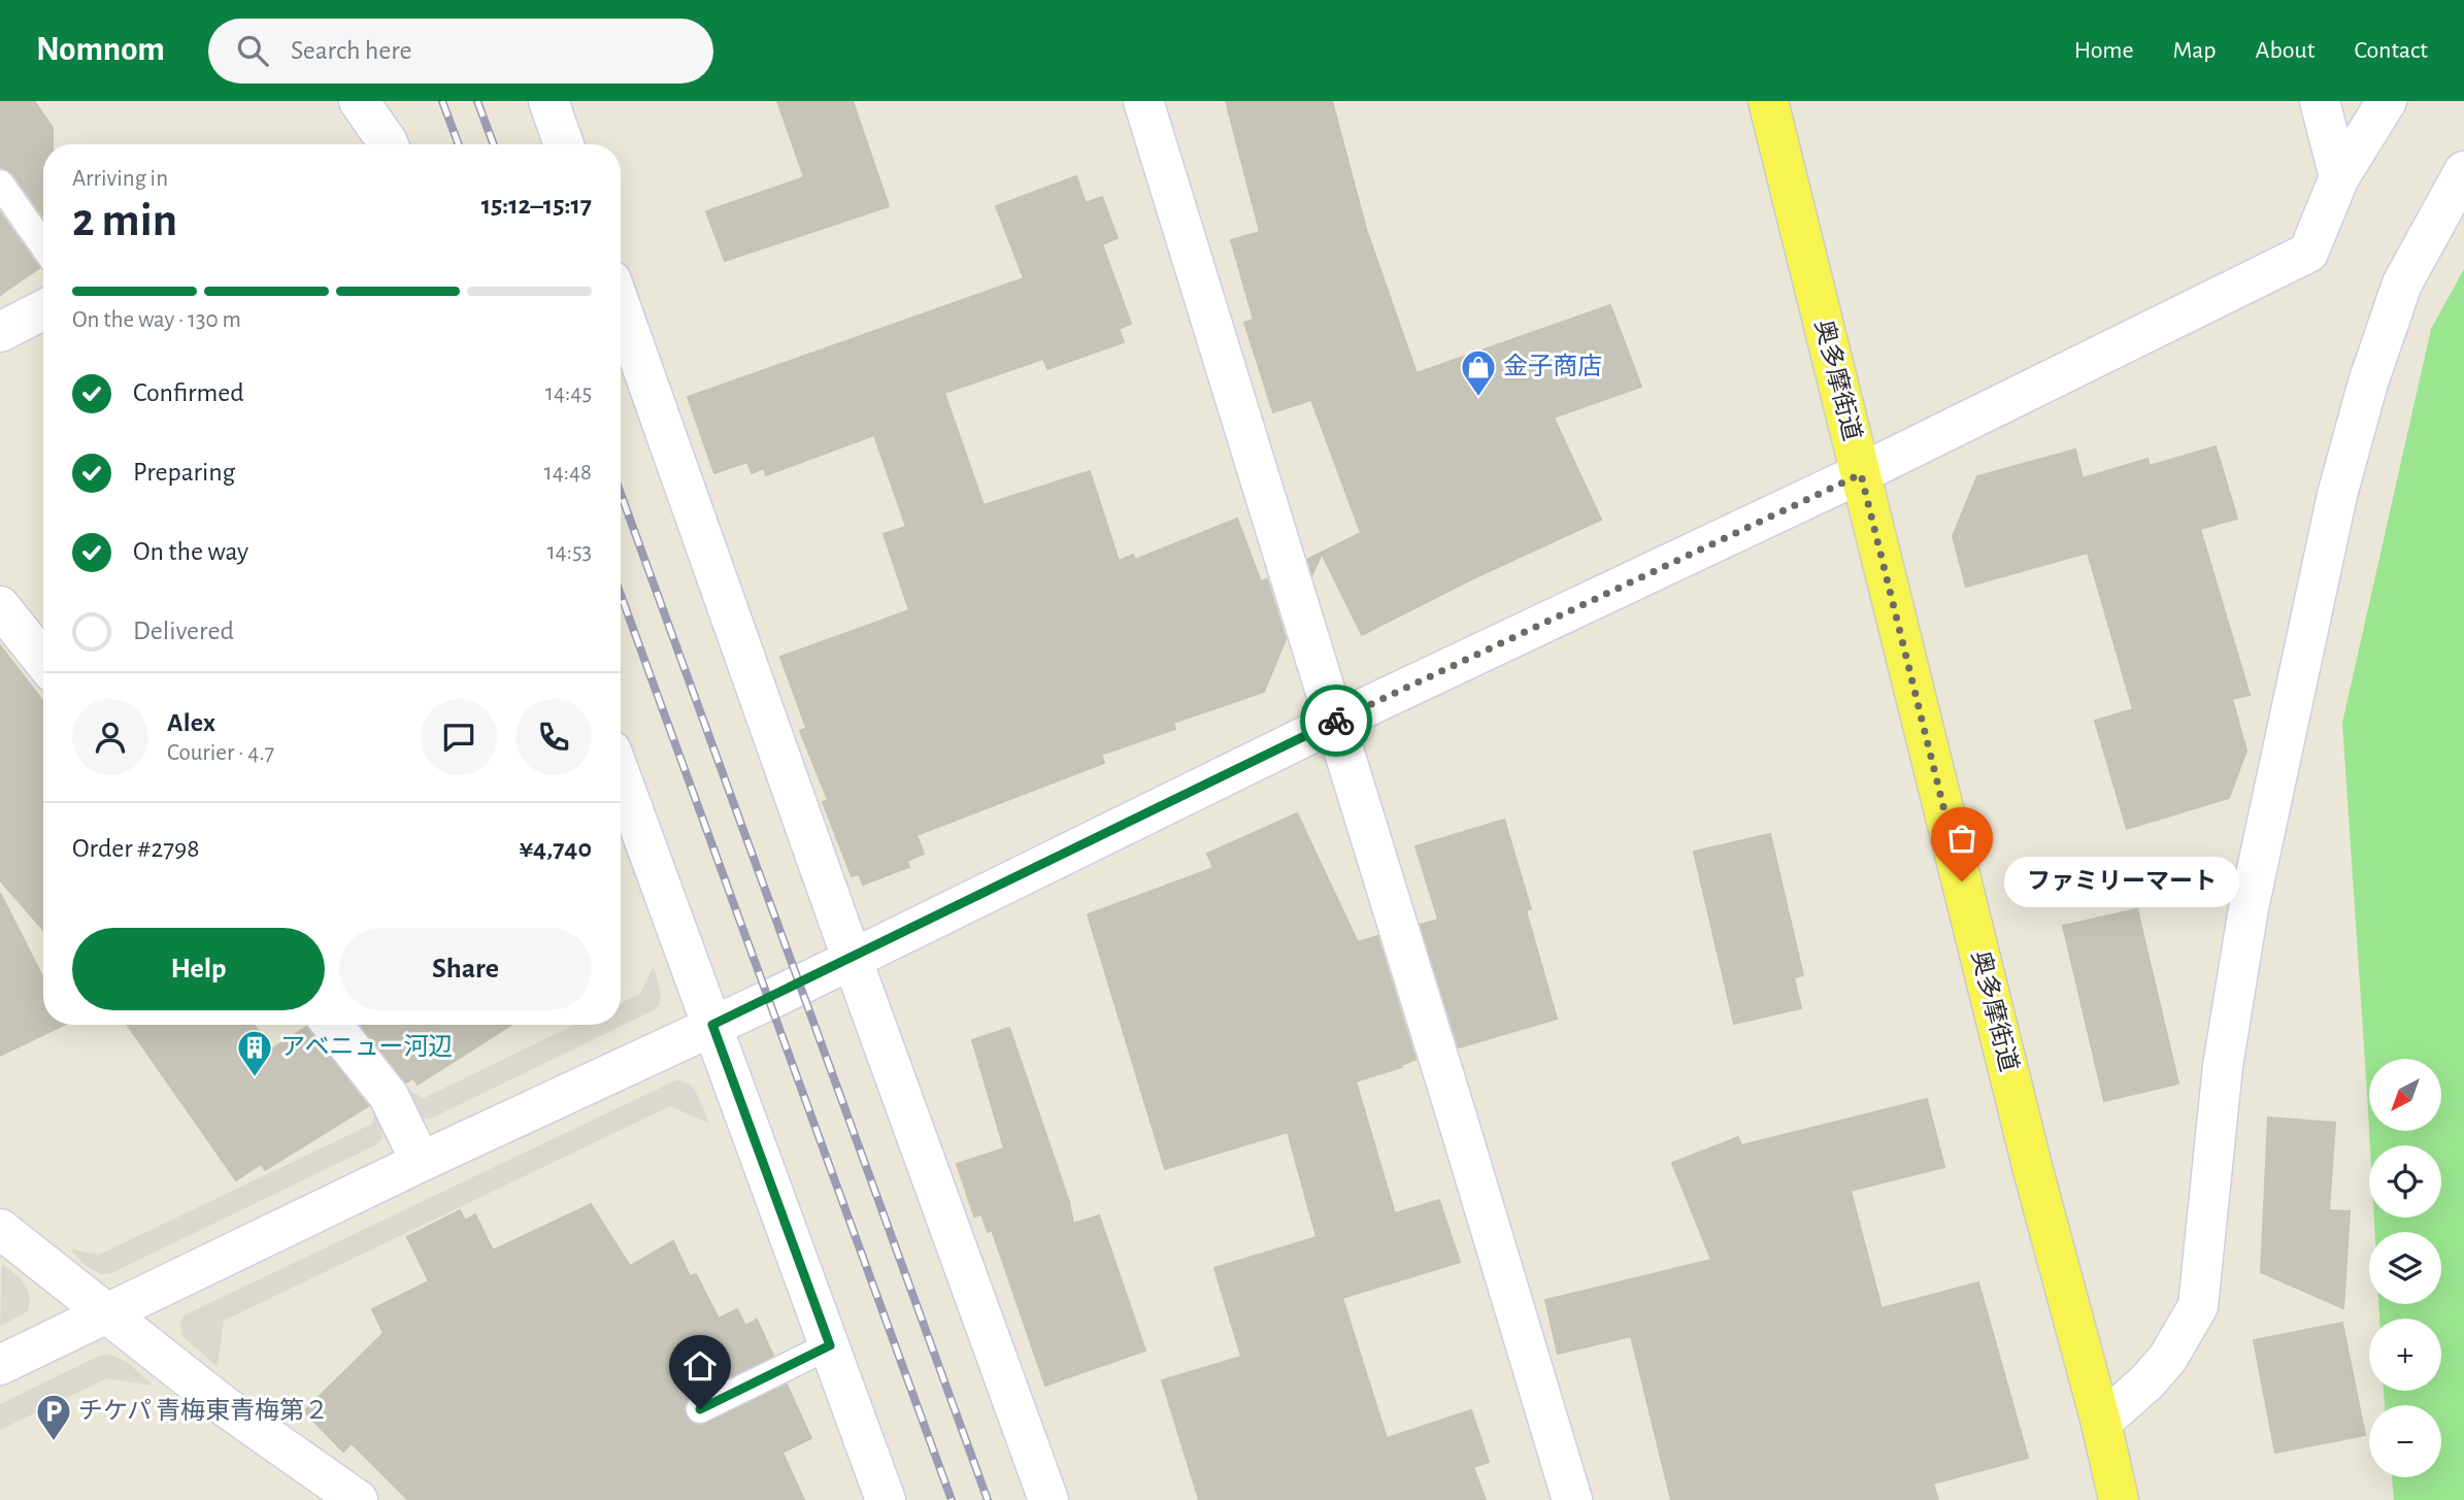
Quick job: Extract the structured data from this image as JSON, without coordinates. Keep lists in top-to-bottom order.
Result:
{
  "streets": {
    "main road": ["奥多摩街道"]
  },
  "places": {
    "shop": ["金子商店"],
    "other": ["ファミリーマート"],
    "building": ["アベニュー河辺"],
    "parking": ["チケパ 青梅東青梅第２"]
  },
  "north": "bottom left",
  "page": {
    "header": "Nomnom",
    "search": "Search here",
    "nav": [
      "Home",
      "Map",
      "About",
      "Contact"
    ],
    "heading": ["2 min", "Arriving in", "15:12–15:17"],
    "panel": [
      "Alex",
      "Courier · 4.7",
      "Order #2798",
      "¥4,740"
    ],
    "bar": "On the way · 130 m",
    "list": [
      ["Confirmed", "14:45"],
      ["Preparing", "14:48"],
      ["On the way", "14:53"],
      "Delivered"
    ],
    "bubble": "ファミリーマート",
    "buttons": ["Help", "Share"],
    "map_buttons": ["+", "−"]
  }
}
